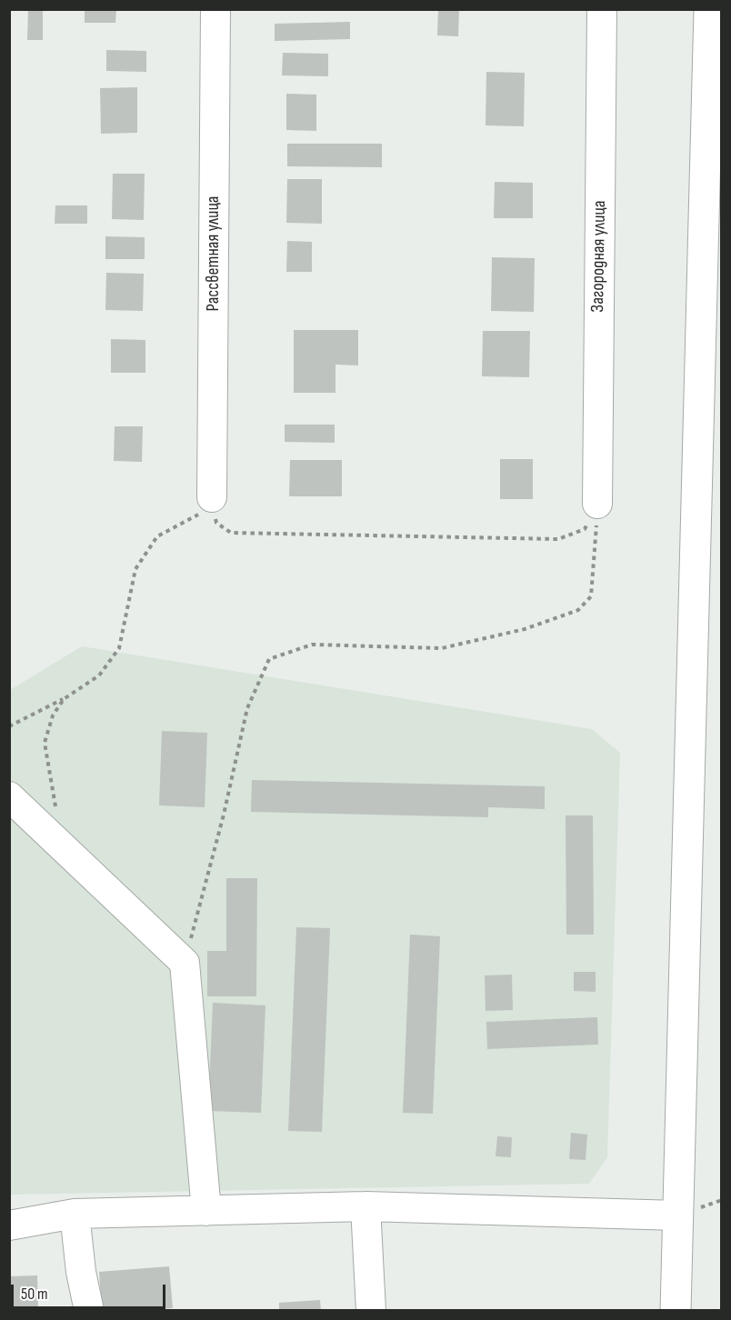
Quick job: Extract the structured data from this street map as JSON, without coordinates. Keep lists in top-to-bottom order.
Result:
{
  "streets": {
    "street": ["Рассветная улица", "Загородная улица"]
  },
  "scale_bar": "50 m"
}
